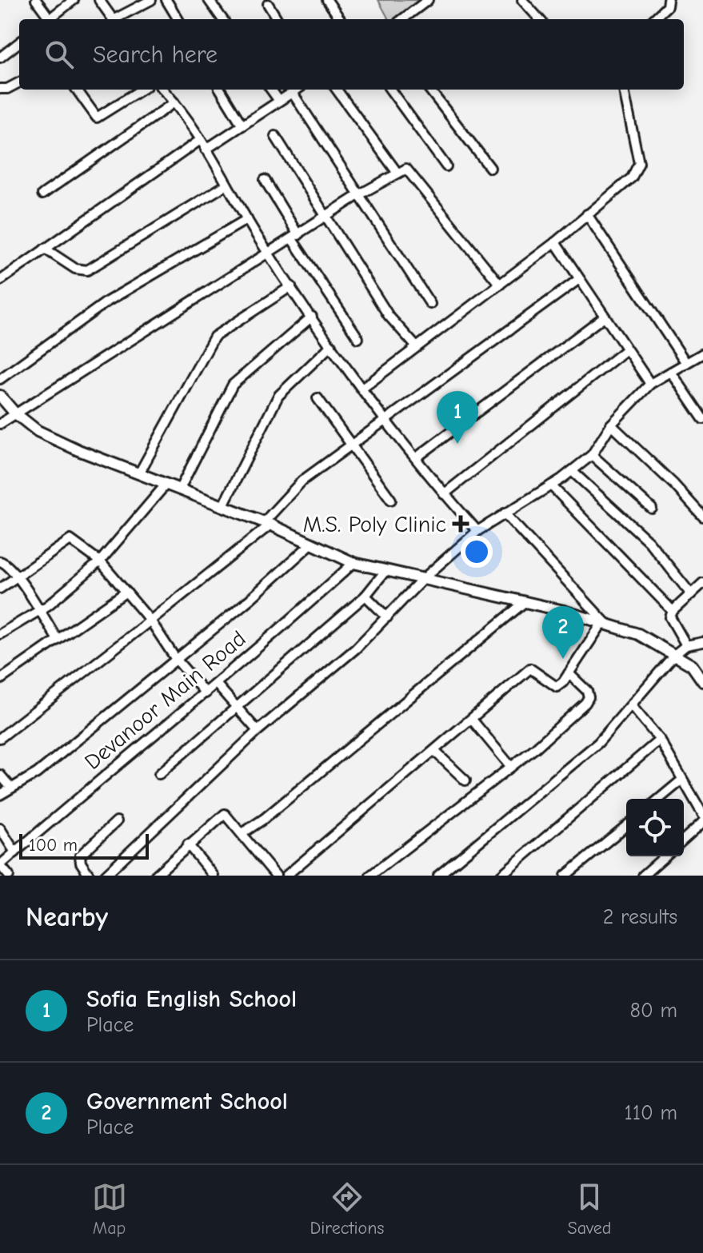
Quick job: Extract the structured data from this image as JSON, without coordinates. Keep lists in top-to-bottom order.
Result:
{
  "streets": {
    "street": ["Devanoor Main Road"]
  },
  "places": {
    "health": ["M.S. Poly Clinic"]
  },
  "scale_bar": "100 m",
  "page": {
    "search": "Search here",
    "pins": ["1", "2"],
    "scale": "100 m",
    "heading": ["Nearby", "2 results"],
    "list": [
      {
        "mark": "1",
        "name": "Sofia English School",
        "note": "Place",
        "value": "80 m"
      },
      {
        "mark": "2",
        "name": "Government School",
        "note": "Place",
        "value": "110 m"
      }
    ],
    "nav": ["Map", "Directions", "Saved"]
  }
}
